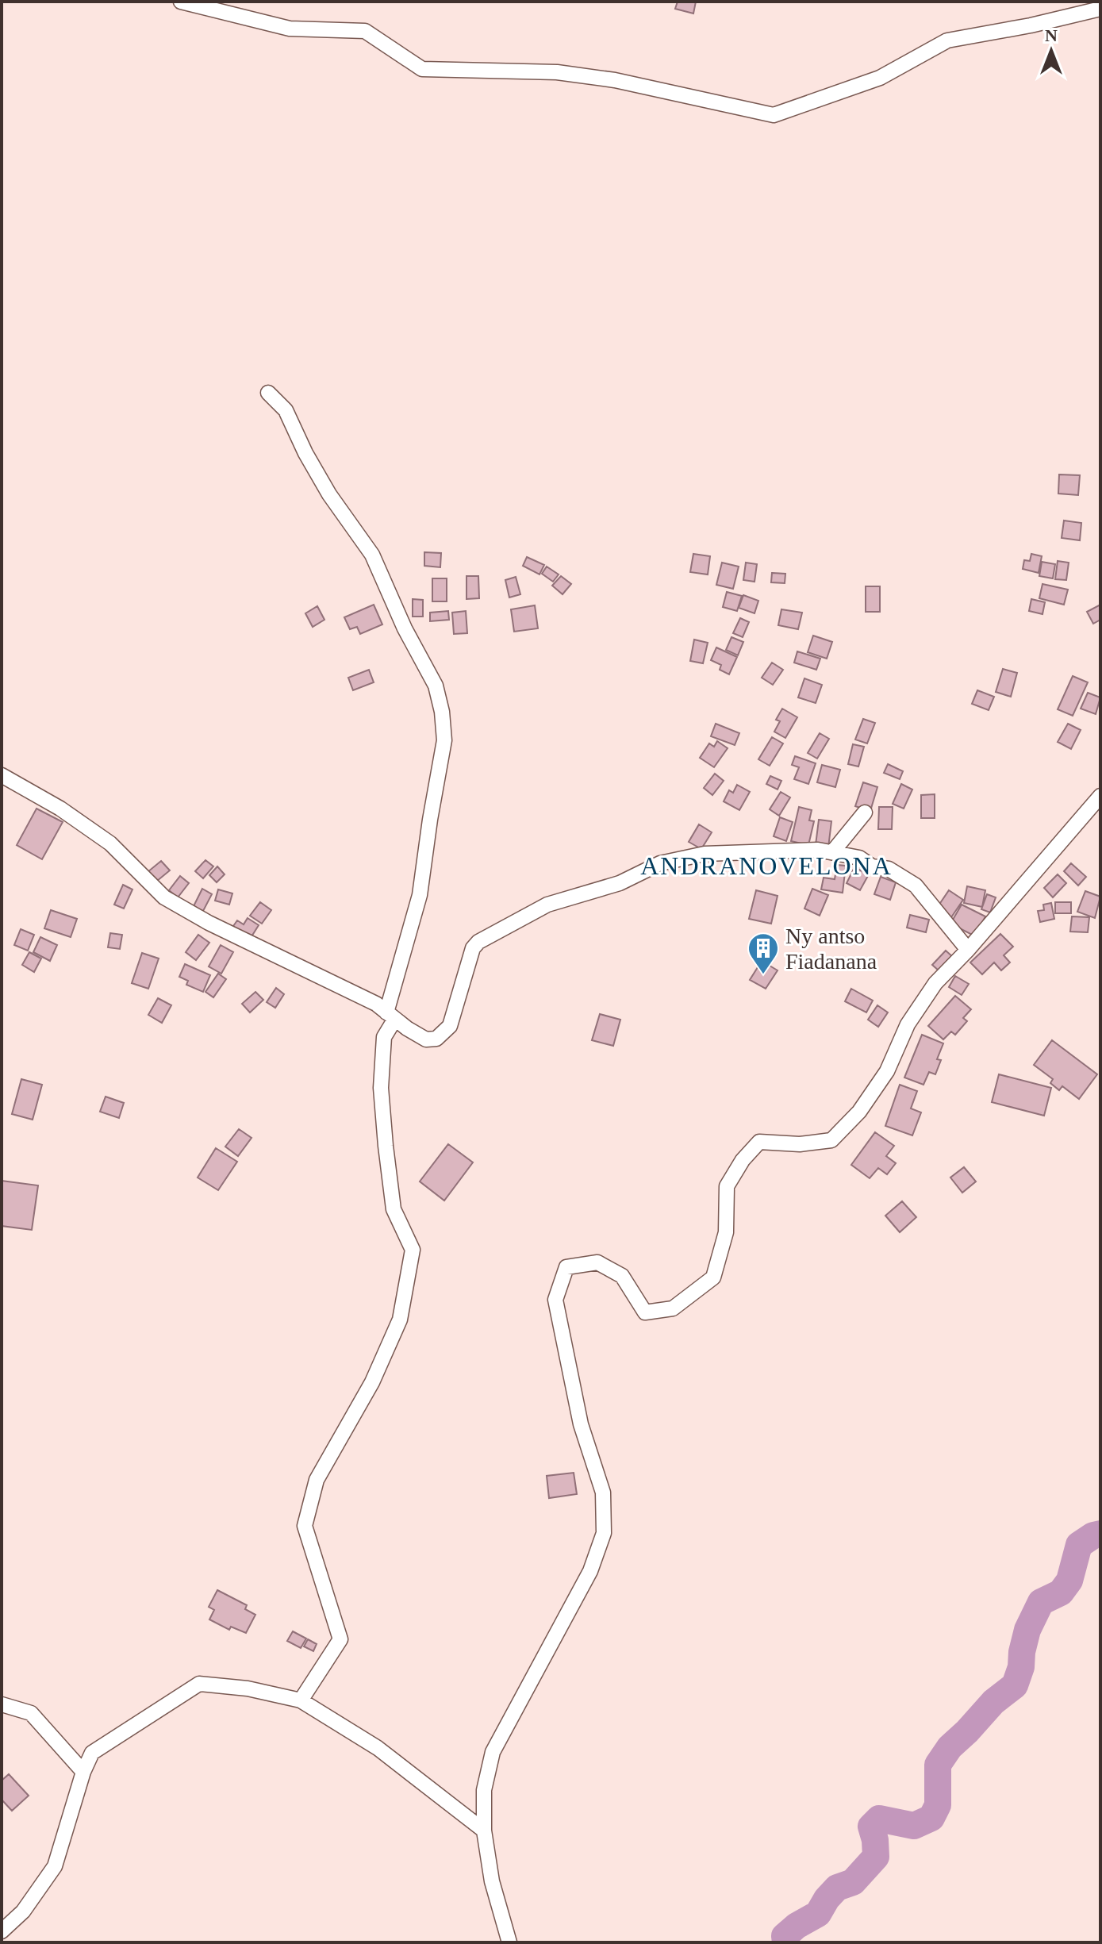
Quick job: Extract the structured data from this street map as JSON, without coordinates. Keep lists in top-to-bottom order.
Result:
{
  "districts": ["ANDRANOVELONA"],
  "places": {
    "building": ["Ny antso Fiadanana"]
  },
  "north": "top"
}
